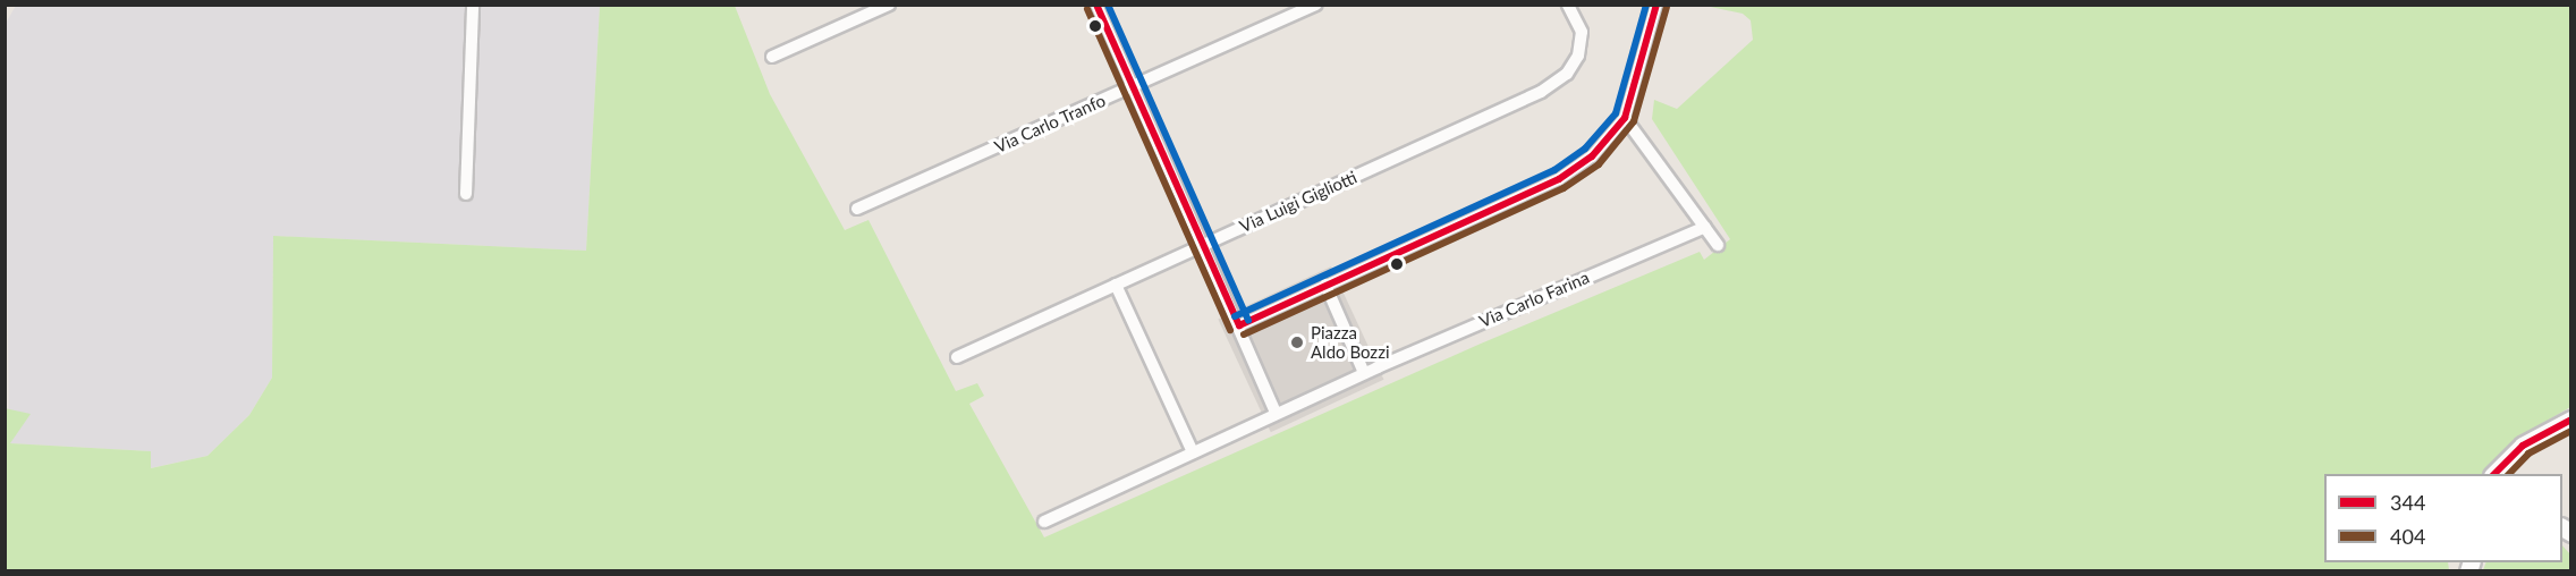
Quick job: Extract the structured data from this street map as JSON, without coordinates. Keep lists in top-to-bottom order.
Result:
{
  "streets": {
    "street": ["Via Carlo Tranfo", "Via Luigi Gigliotti", "Via Carlo Farina"]
  },
  "places": ["Piazza Aldo Bozzi"],
  "lines": ["transit line 344", "transit line 404"],
  "legend": ["344", "404"]
}
